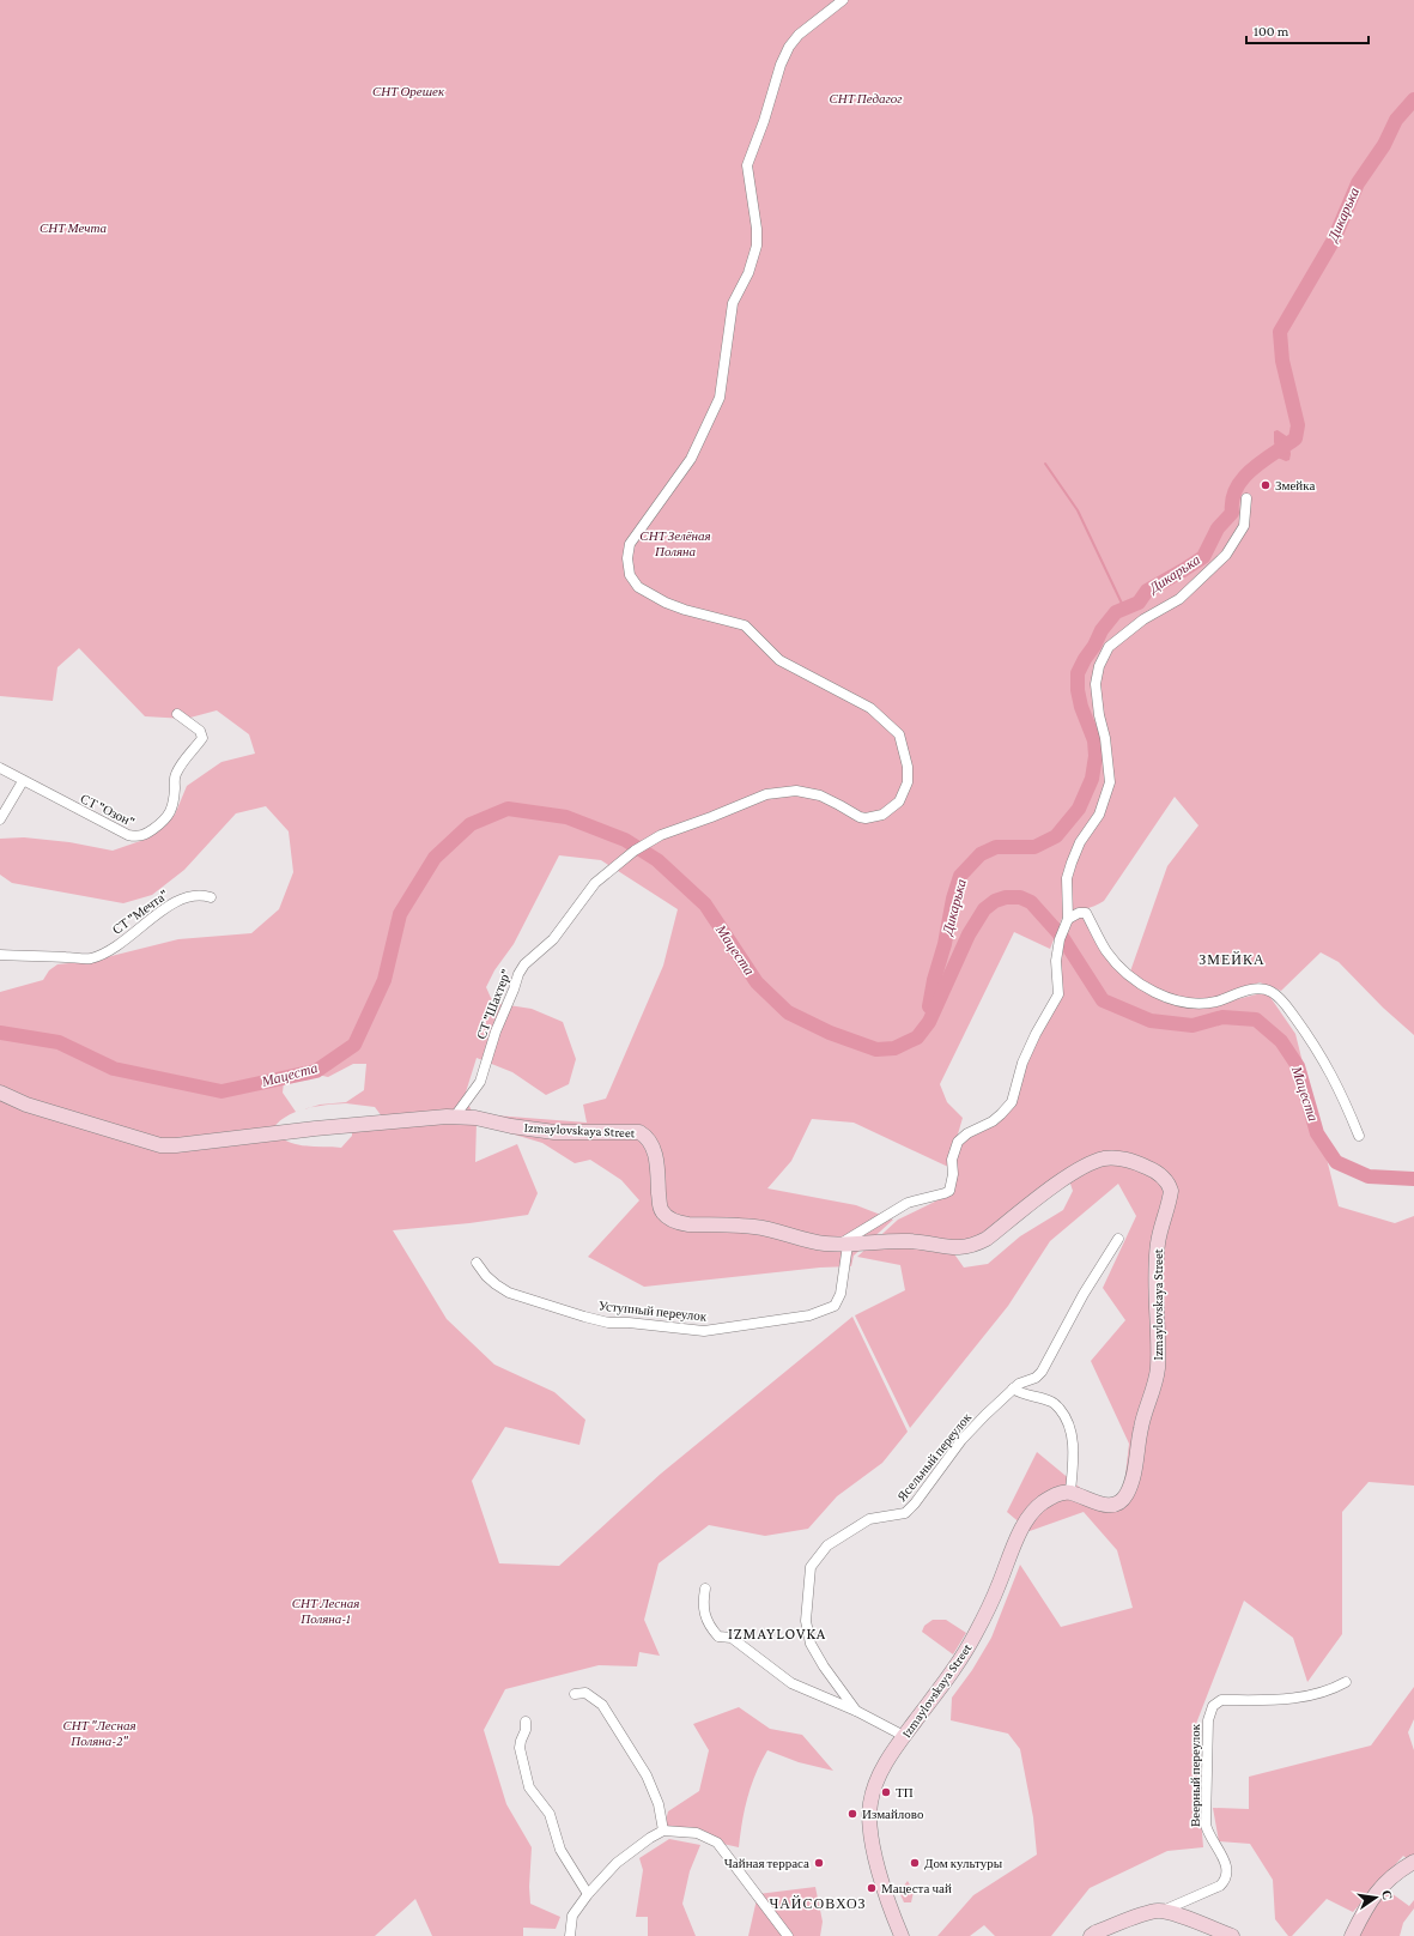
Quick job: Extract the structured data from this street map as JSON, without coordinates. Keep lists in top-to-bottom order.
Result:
{
  "streets": {
    "street": [
      "СТ \"Озон\"",
      "СТ \"Мечта\"",
      "СТ \"Шахтер\"",
      "Izmaylovskaya Street",
      "Уступный переулок",
      "Ясельный переулок",
      "Веерный переулок"
    ]
  },
  "crossings": [
    ["СТ \"Шахтер\"", "Izmaylovskaya Street"],
    ["Izmaylovskaya Street", "Уступный переулок"]
  ],
  "districts": ["ЗМЕЙКА", "IZMAYLOVKA", "ЧАЙСОВХОЗ"],
  "water": ["Дикарька", "Мацеста"],
  "parks": [
    "СНТ Орешек",
    "СНТ Педагог",
    "СНТ Мечта",
    "СНТ Зелёная Поляна",
    "СНТ Лесная Поляна-1",
    "СНТ \"Лесная Поляна-2\""
  ],
  "places": [
    "Змейка",
    "ТП",
    "Измайлово",
    "Чайная терраса",
    "Дом культуры",
    "Мацеста чай"
  ],
  "scale_bar": "100 m",
  "north": "right"
}
